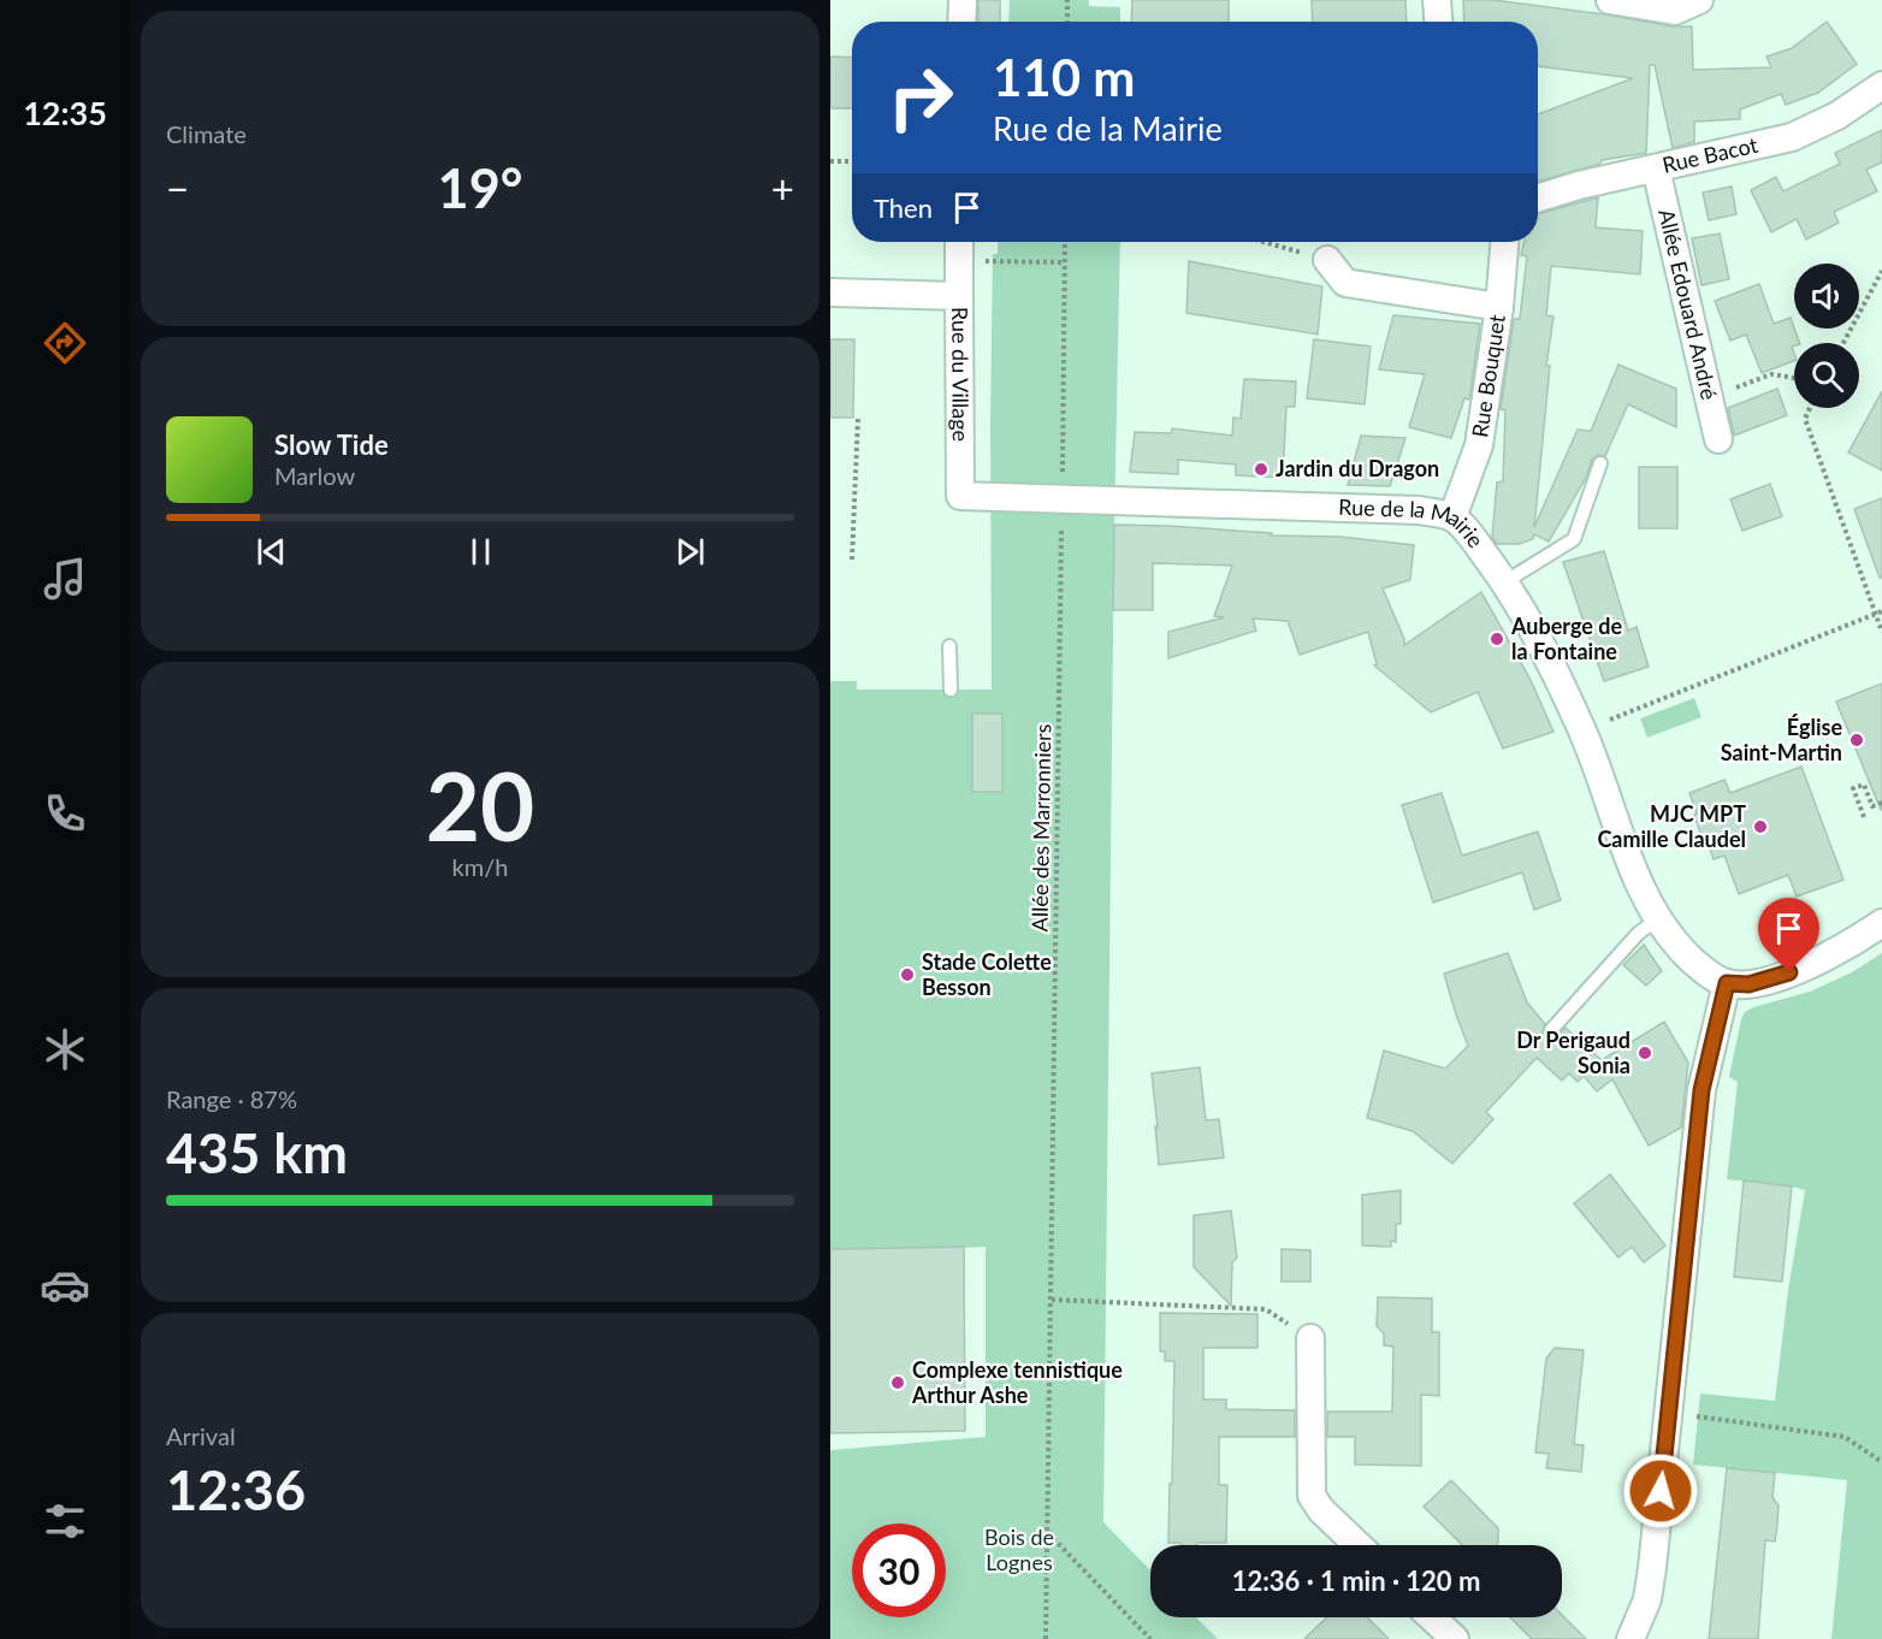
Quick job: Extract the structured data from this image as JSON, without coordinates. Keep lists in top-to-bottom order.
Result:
{
  "streets": {
    "street": [
      "Rue Bacot",
      "Allée Edouard André",
      "Rue du Village",
      "Rue Bouquet",
      "Rue de la Mairie"
    ],
    "path": ["Allée des Marronniers"]
  },
  "crossings": [
    ["Rue Bacot", "Allée Edouard André"],
    ["Rue du Village", "Rue de la Mairie"],
    ["Rue Bouquet", "Rue de la Mairie"],
    ["Rue de la Mairie", "Allée des Marronniers"]
  ],
  "parks": ["Bois de Lognes"],
  "places": [
    "Jardin du Dragon",
    "Auberge de la Fontaine",
    "Église Saint-Martin",
    "MJC MPT Camille Claudel",
    "Stade Colette Besson",
    "Dr Perigaud Sonia",
    "Complexe tennistique Arthur Ashe"
  ],
  "page": {
    "tabs": "12:35",
    "tile": [
      "Climate",
      ["20", "km/h"],
      ["Range · 87%", "435 km"],
      ["Arrival", "12:36"]
    ],
    "turn": ["110 m", "Rue de la Mairie"],
    "heat": ["−", "19°", "+"],
    "then": "Then",
    "song": ["Slow Tide", "Marlow"],
    "limit": "30",
    "trip": "12:36 · 1 min · 120 m"
  }
}
